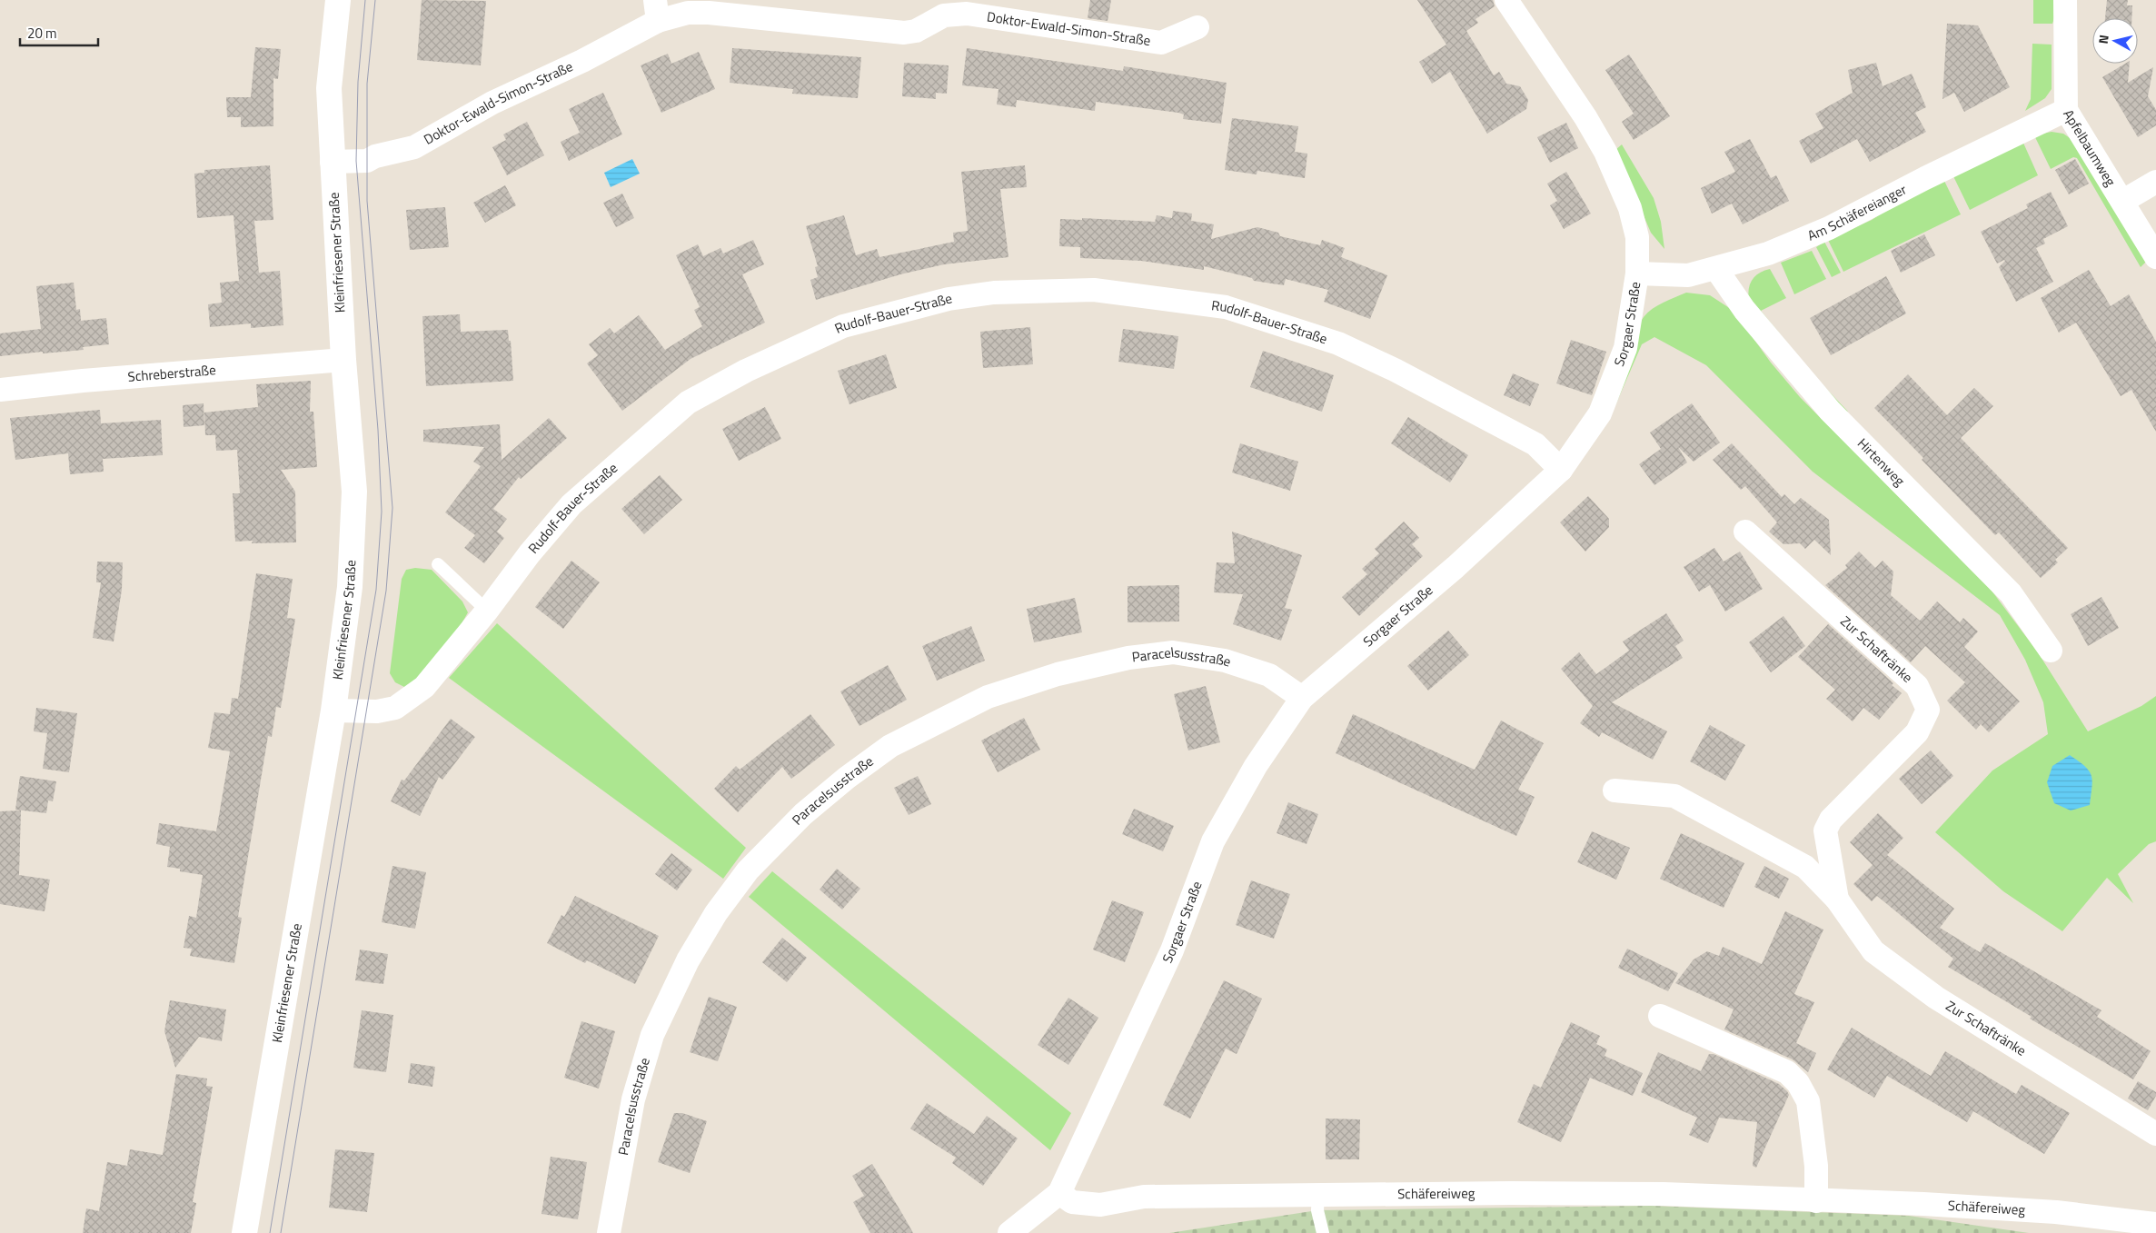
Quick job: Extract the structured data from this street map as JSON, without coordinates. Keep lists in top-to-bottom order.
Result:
{
  "streets": {
    "street": [
      "Doktor-Ewald-Simon-Straße",
      "Apfelbaumweg",
      "Am Schäfereianger",
      "Kleinfriesener Straße",
      "Rudolf-Bauer-Straße",
      "Sorgaer Straße",
      "Schreberstraße",
      "Hirtenweg",
      "Zur Schaftränke",
      "Paracelsusstraße",
      "Schäfereiweg"
    ]
  },
  "crossings": [
    ["Doktor-Ewald-Simon-Straße", "Kleinfriesener Straße"],
    ["Apfelbaumweg", "Am Schäfereianger"],
    ["Am Schäfereianger", "Sorgaer Straße"],
    ["Am Schäfereianger", "Hirtenweg"],
    ["Kleinfriesener Straße", "Rudolf-Bauer-Straße"],
    ["Kleinfriesener Straße", "Schreberstraße"],
    ["Rudolf-Bauer-Straße", "Sorgaer Straße"],
    ["Sorgaer Straße", "Paracelsusstraße"],
    ["Sorgaer Straße", "Schäfereiweg"]
  ],
  "scale_bar": "20 m",
  "north": "left"
}
